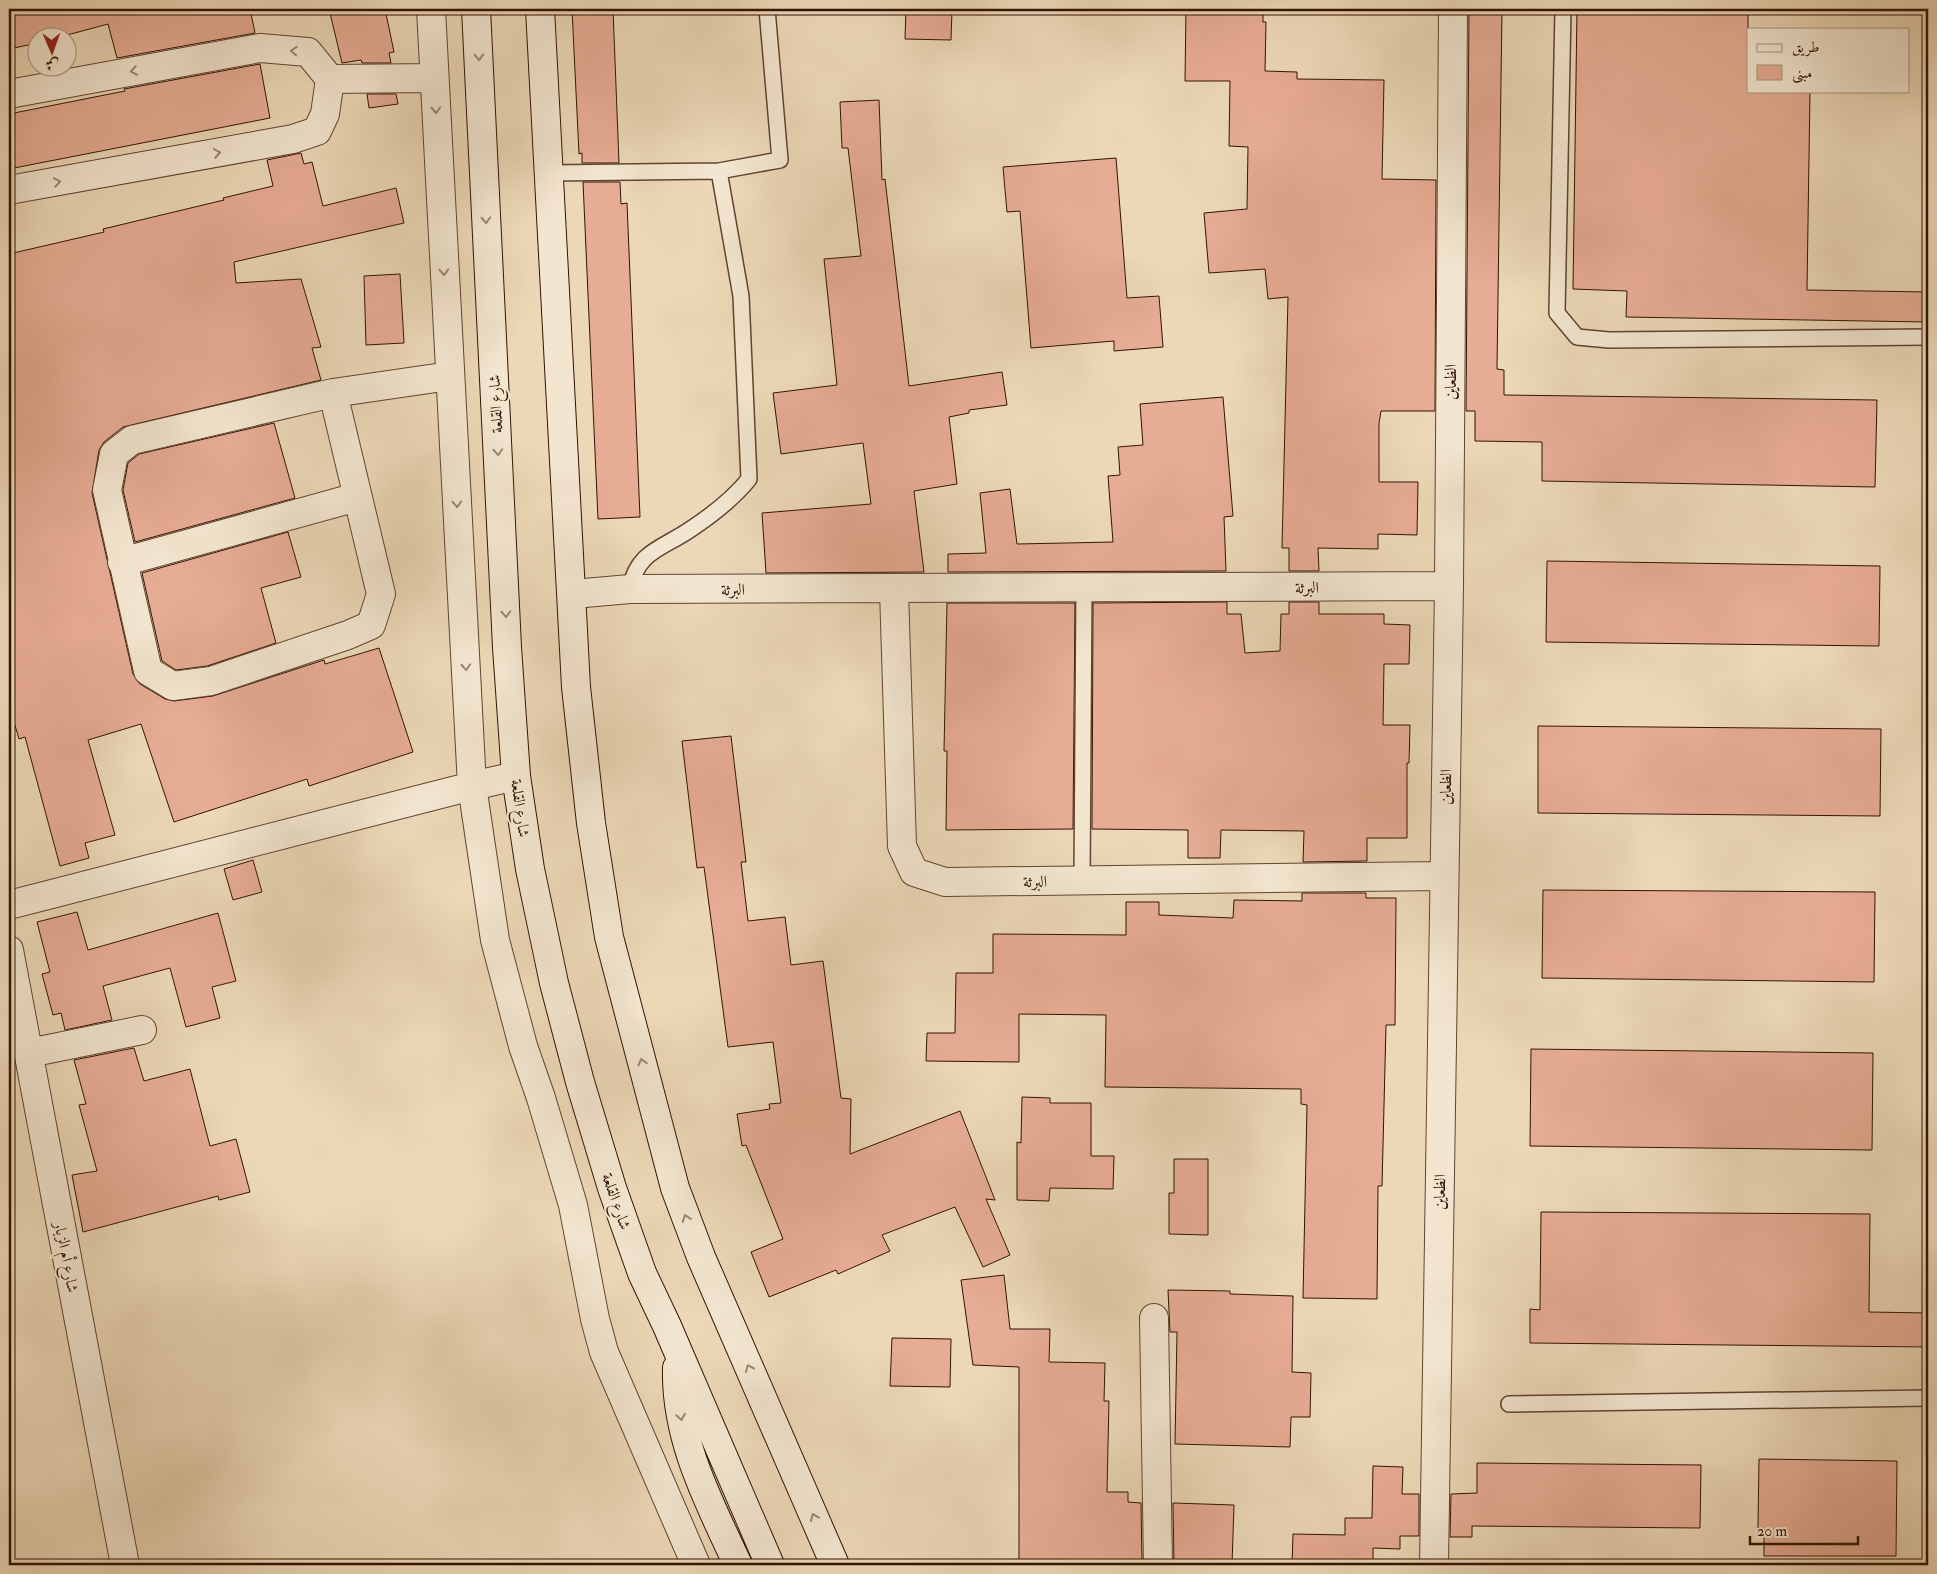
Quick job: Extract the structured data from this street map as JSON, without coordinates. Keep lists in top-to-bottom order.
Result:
{
  "streets": {
    "street": [
      "الظعاين",
      "شارع القلعة",
      "البرثة",
      "شارع أم الزبار"
    ]
  },
  "crossings": [
    ["الظعاين", "البرثة"]
  ],
  "legend": ["طريق", "مبنى"],
  "scale_bar": "20 m",
  "north": "bottom"
}
